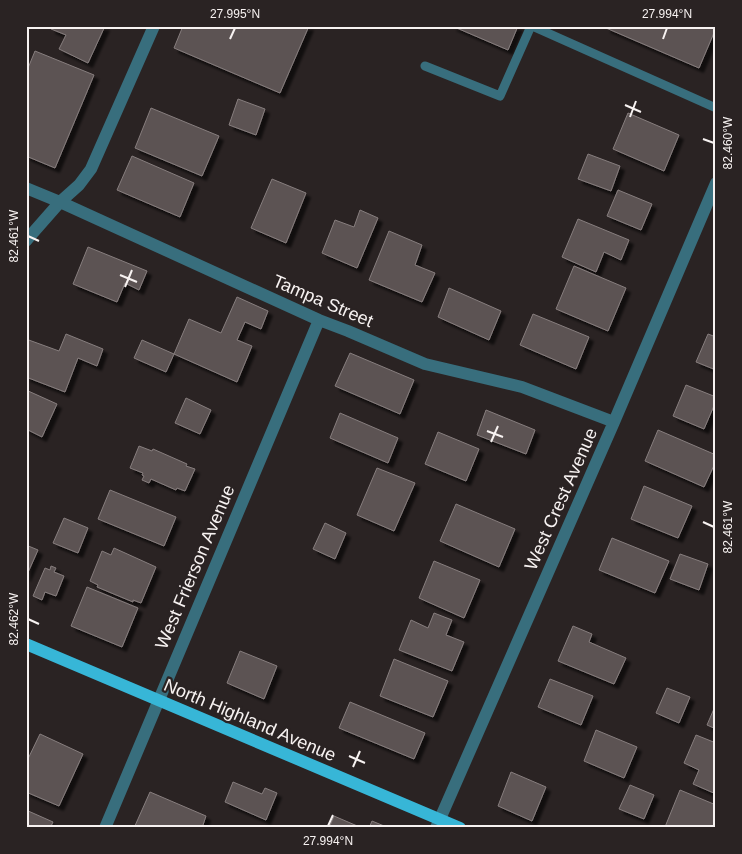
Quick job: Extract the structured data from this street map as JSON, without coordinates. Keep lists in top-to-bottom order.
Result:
{
  "streets": {
    "main road": ["North Highland Avenue"],
    "street": ["Tampa Street", "West Crest Avenue", "West Frierson Avenue"]
  },
  "crossings": [
    ["Tampa Street", "West Crest Avenue"],
    ["Tampa Street", "West Frierson Avenue"],
    ["West Crest Avenue", "North Highland Avenue"],
    ["West Frierson Avenue", "North Highland Avenue"]
  ],
  "coordinates": [
    "27.995°N",
    "27.994°N",
    "82.460°W",
    "82.461°W",
    "82.462°W"
  ]
}
